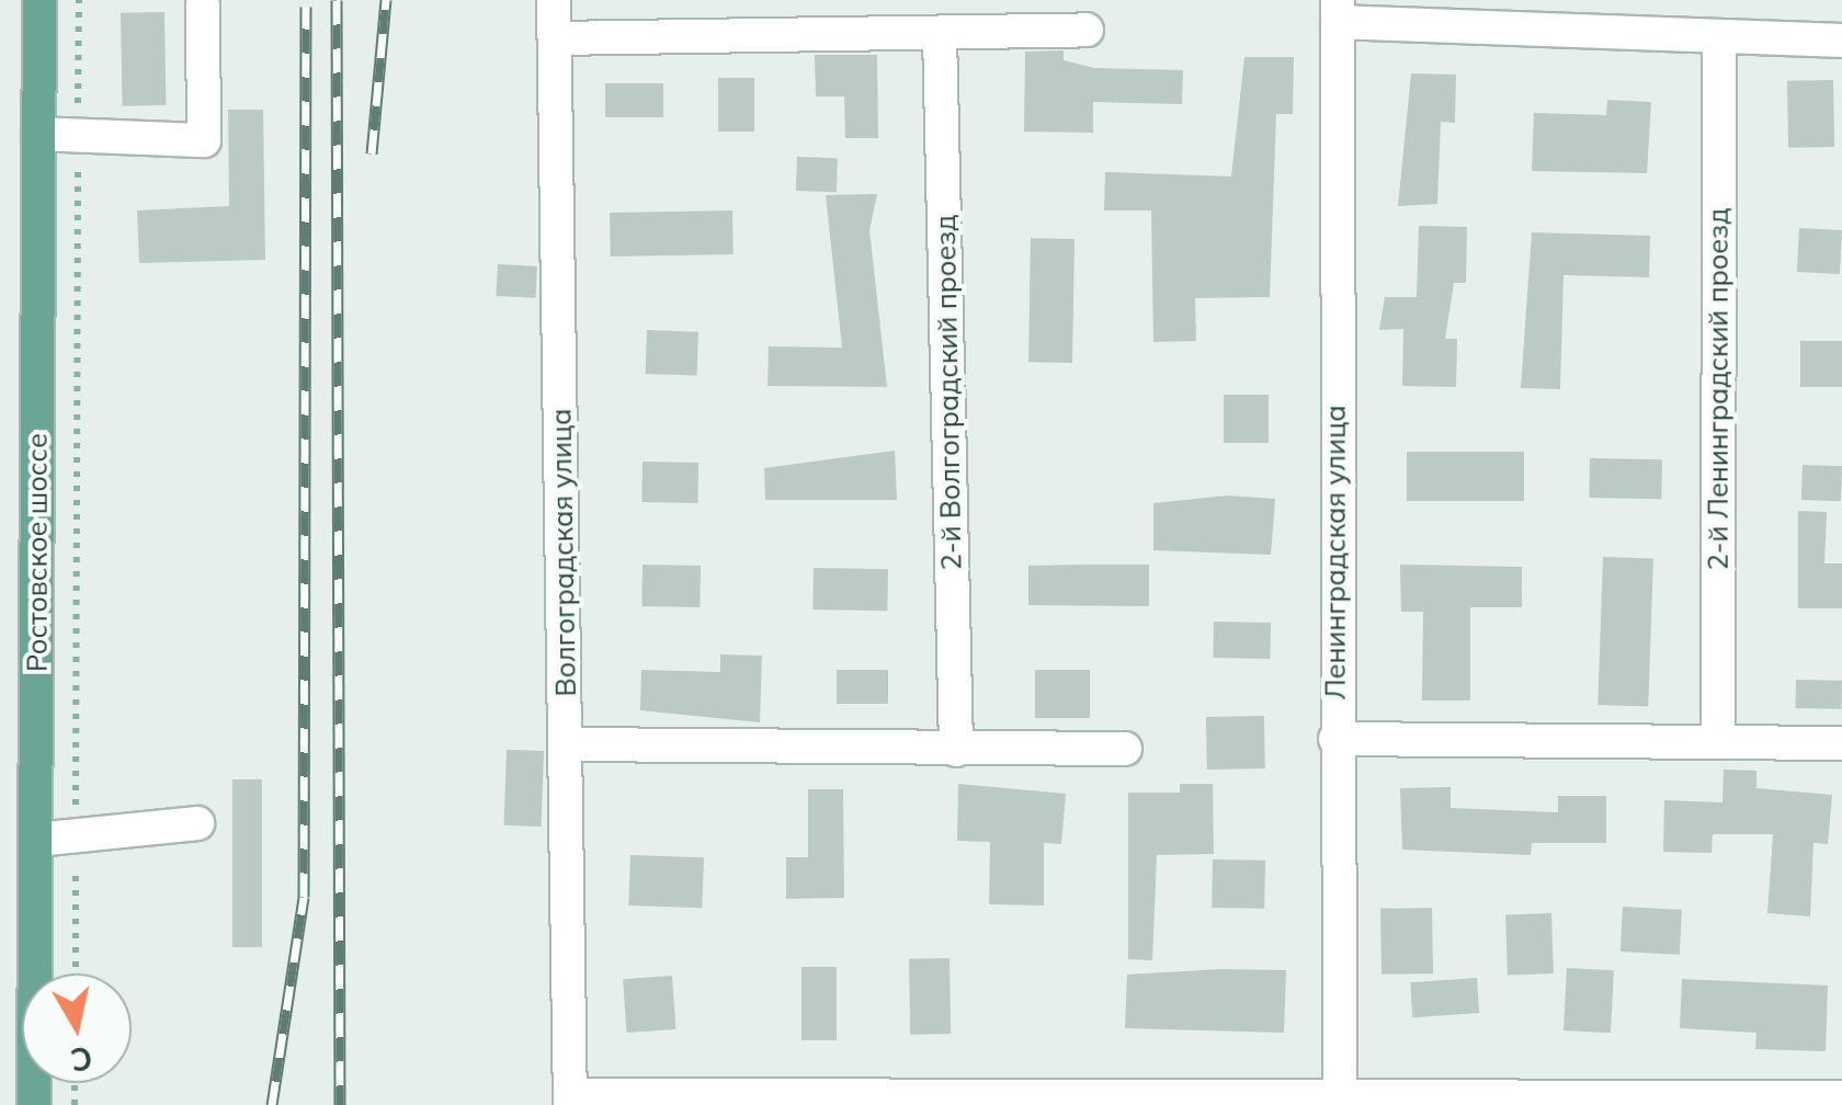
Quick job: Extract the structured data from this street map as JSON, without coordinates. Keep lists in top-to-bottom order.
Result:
{
  "streets": {
    "main road": ["Ростовское шоссе"],
    "street": [
      "2-й Ленинградский проезд",
      "2-й Волгоградский проезд",
      "Волгоградская улица",
      "Ленинградская улица"
    ]
  },
  "north": "bottom"
}
